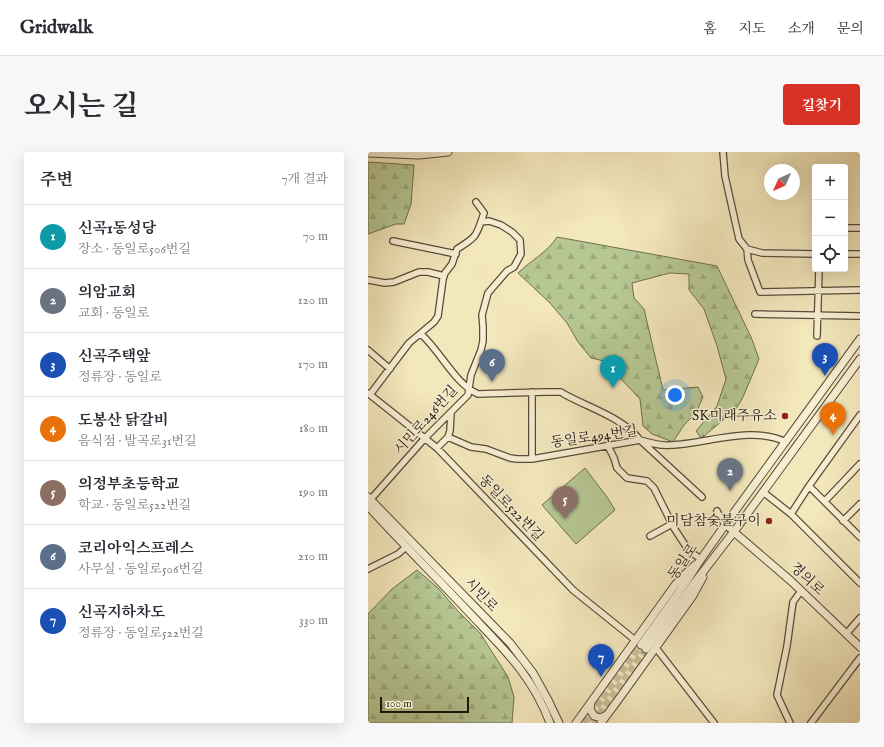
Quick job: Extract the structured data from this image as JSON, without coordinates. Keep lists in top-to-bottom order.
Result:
{
  "streets": {
    "street": [
      "시민로246번길",
      "동일로494번길",
      "동일로522번길",
      "동일로",
      "경의로",
      "시민로"
    ]
  },
  "crossings": [
    ["시민로246번길", "동일로522번길"],
    ["시민로246번길", "시민로"],
    ["동일로494번길", "동일로"],
    ["동일로522번길", "동일로"],
    ["동일로", "경의로"]
  ],
  "places": ["SK미래주유소", "미담참숯불구이"],
  "scale_bar": "100 m",
  "north": "bottom left",
  "page": {
    "header": "Gridwalk",
    "nav": [
      "홈",
      "지도",
      "소개",
      "문의"
    ],
    "title": "오시는 길",
    "buttons": "길찾기",
    "heading": ["주변", "7개 결과"],
    "map_buttons": ["+", "−"],
    "list": [
      {
        "mark": "1",
        "name": "신곡1동성당",
        "note": "장소 · 동일로506번길",
        "value": "70 m"
      },
      {
        "mark": "2",
        "name": "의암교회",
        "note": "교회 · 동일로",
        "value": "120 m"
      },
      {
        "mark": "3",
        "name": "신곡주택앞",
        "note": "정류장 · 동일로",
        "value": "170 m"
      },
      {
        "mark": "4",
        "name": "도봉산 닭갈비",
        "note": "음식점 · 발곡로31번길",
        "value": "180 m"
      },
      {
        "mark": "5",
        "name": "의정부초등학교",
        "note": "학교 · 동일로522번길",
        "value": "190 m"
      },
      {
        "mark": "6",
        "name": "코리아익스프레스",
        "note": "사무실 · 동일로506번길",
        "value": "210 m"
      },
      {
        "mark": "7",
        "name": "신곡지하차도",
        "note": "정류장 · 동일로522번길",
        "value": "330 m"
      }
    ],
    "pins": [
      "3",
      "6",
      "1",
      "4",
      "2",
      "5",
      "7"
    ],
    "scale": "100 m"
  }
}
